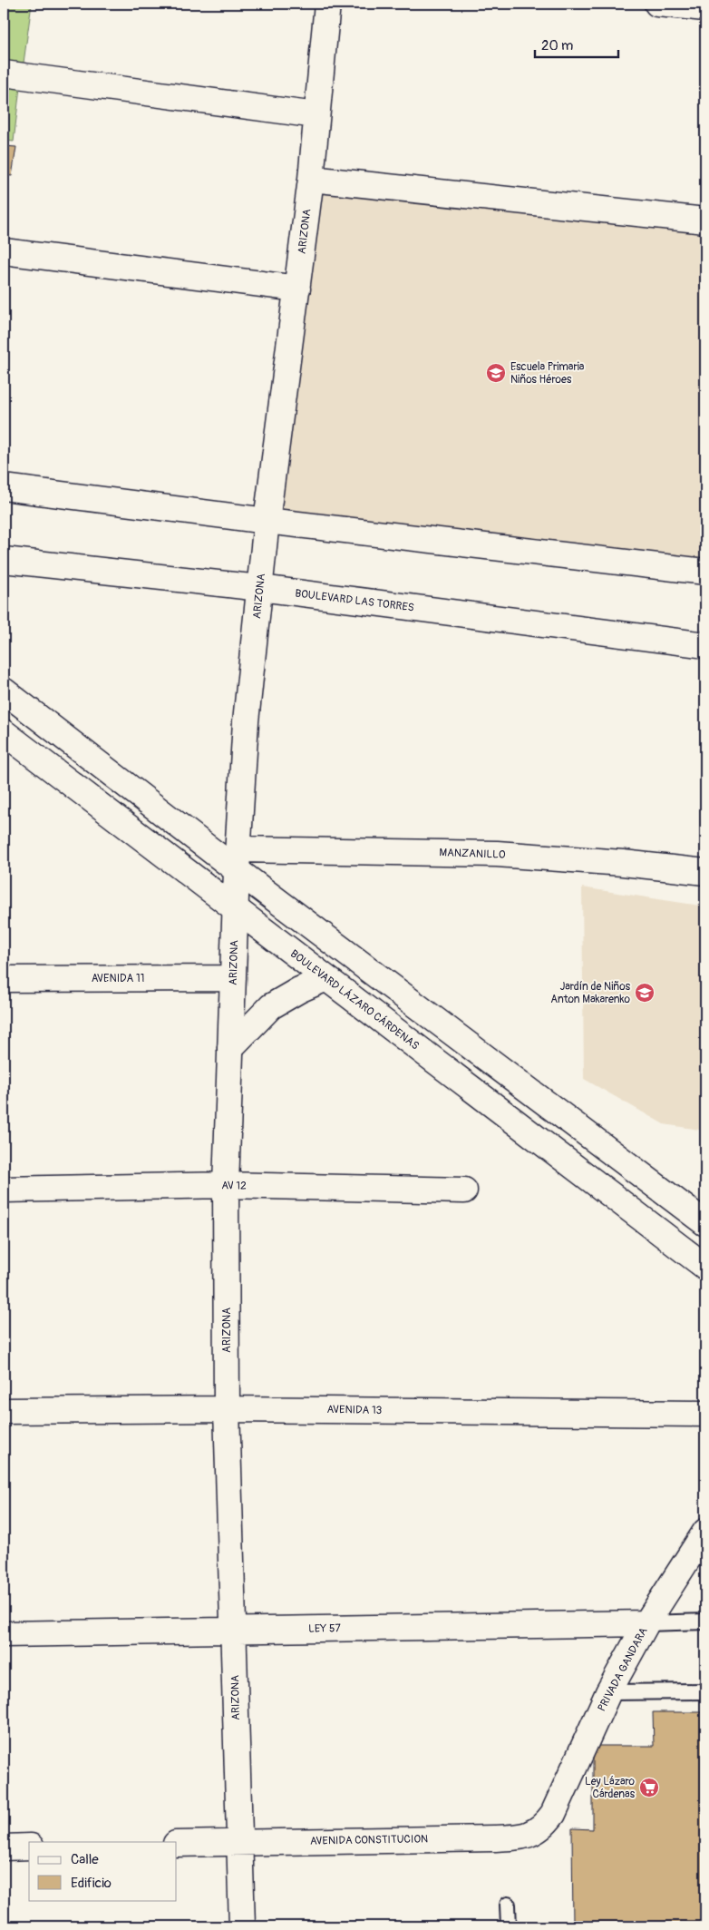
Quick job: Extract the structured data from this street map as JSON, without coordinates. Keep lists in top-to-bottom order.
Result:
{
  "streets": {
    "street": [
      "ARIZONA",
      "BOULEVARD LAS TORRES",
      "MANZANILLO",
      "AVENIDA 11",
      "BOULEVARD LÁZARO CÁRDENAS",
      "AV 12",
      "AVENIDA 13",
      "LEY 57",
      "PRIVADA GANDARA",
      "AVENIDA CONSTITUCION"
    ]
  },
  "crossings": [
    ["ARIZONA", "BOULEVARD LAS TORRES"],
    ["ARIZONA", "MANZANILLO"],
    ["ARIZONA", "AVENIDA 11"],
    ["ARIZONA", "BOULEVARD LÁZARO CÁRDENAS"],
    ["ARIZONA", "AV 12"],
    ["ARIZONA", "AVENIDA 13"],
    ["ARIZONA", "LEY 57"],
    ["ARIZONA", "AVENIDA CONSTITUCION"],
    ["LEY 57", "PRIVADA GANDARA"],
    ["PRIVADA GANDARA", "AVENIDA CONSTITUCION"]
  ],
  "places": {
    "school or university": ["Escuela Primaria Niños Héroes", "Jardín de Niños Anton Makarenko"],
    "supermarket": ["Ley Lázaro Cárdenas"]
  },
  "legend": ["Calle", "Edificio"],
  "scale_bar": "20 m"
}
